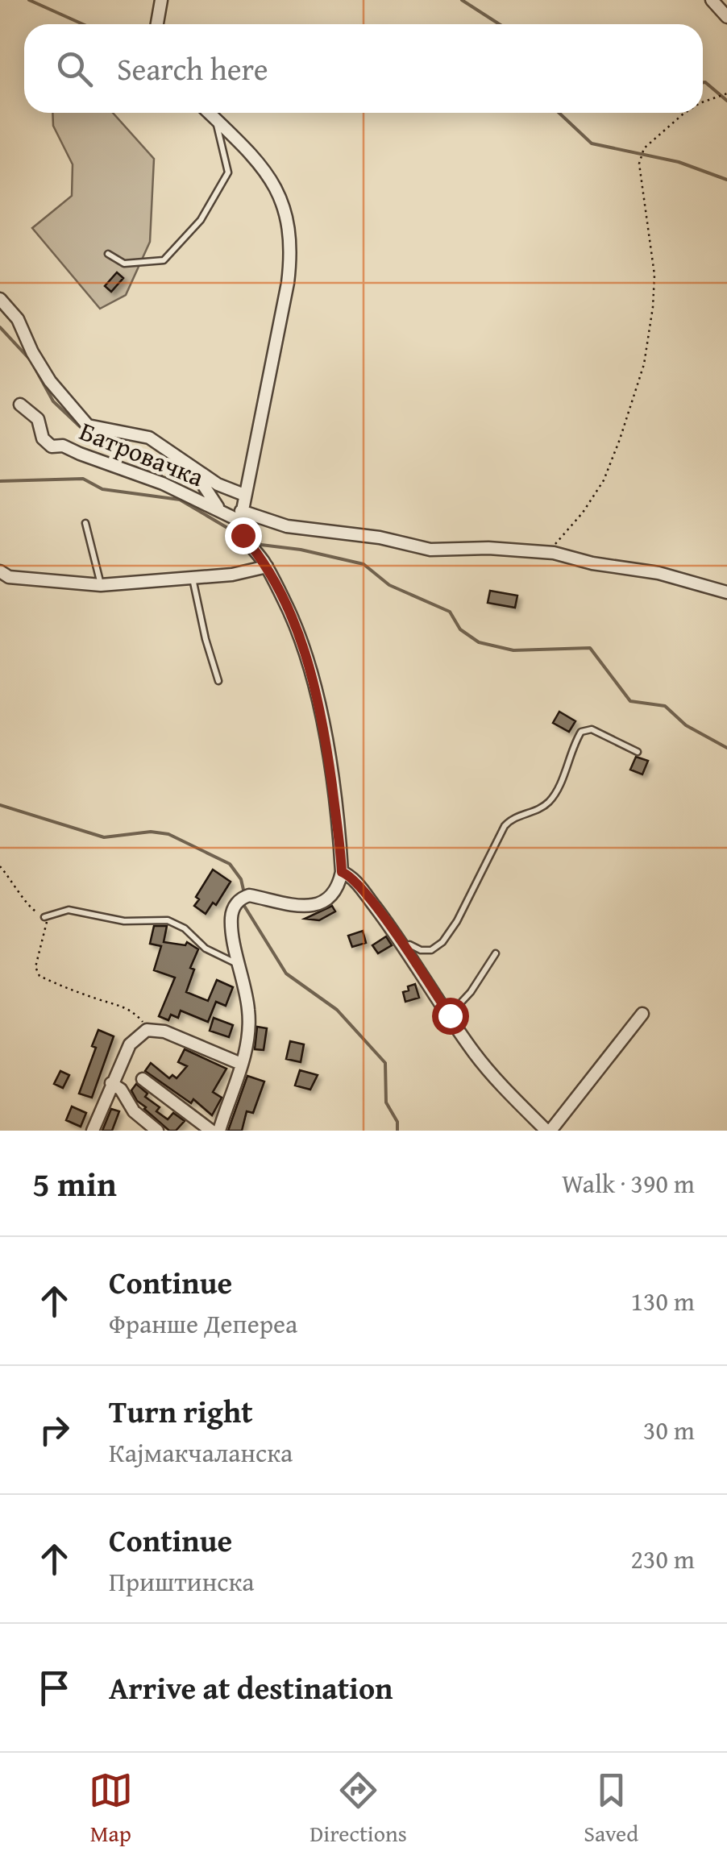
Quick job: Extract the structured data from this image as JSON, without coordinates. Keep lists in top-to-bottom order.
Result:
{
  "streets": {
    "street": ["Батровачка"]
  },
  "page": {
    "search": "Search here",
    "heading": ["5 min", "Walk · 390 m"],
    "list": [
      ["Continue", "Франше Депереа", "130 m"],
      ["Turn right", "Кајмакчаланска", "30 m"],
      ["Continue", "Приштинска", "230 m"],
      "Arrive at destination"
    ],
    "nav": ["Map", "Directions", "Saved"]
  }
}
